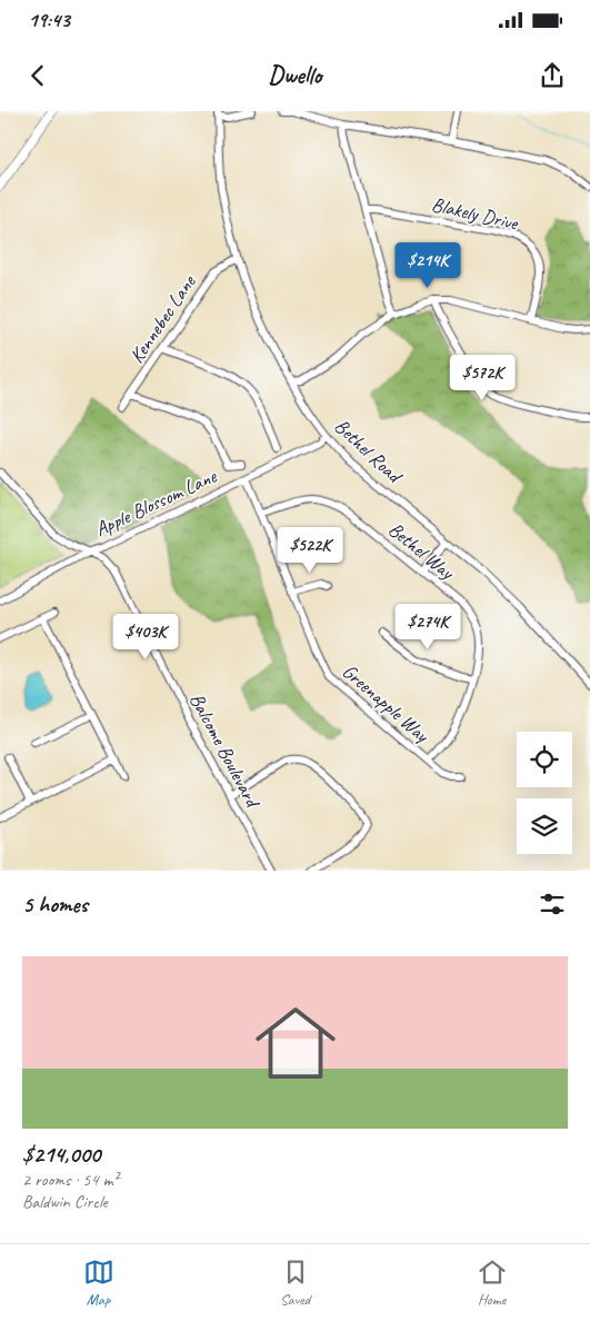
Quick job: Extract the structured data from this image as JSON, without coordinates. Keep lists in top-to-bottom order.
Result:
{
  "streets": {
    "street": [
      "Blakely Drive",
      "Kennebec Lane",
      "Bethel Road",
      "Apple Blossom Lane",
      "Bethel Way",
      "Greenapple Way",
      "Balcome Boulevard"
    ]
  },
  "crossings": [
    ["Kennebec Lane", "Bethel Road"],
    ["Bethel Road", "Apple Blossom Lane"],
    ["Apple Blossom Lane", "Greenapple Way"],
    ["Apple Blossom Lane", "Balcome Boulevard"],
    ["Bethel Way", "Greenapple Way"]
  ],
  "page": {
    "status": "19:43",
    "header": "Dwello",
    "price": [
      "$214K",
      "$572K",
      "$522K",
      "$274K",
      "$403K"
    ],
    "heading": "5 homes",
    "list": [
      {
        "name": "$214,000",
        "note": "2 rooms · 54 m² · Baldwin Circle"
      }
    ],
    "tabs": ["Map", "Saved", "Home"]
  }
}
